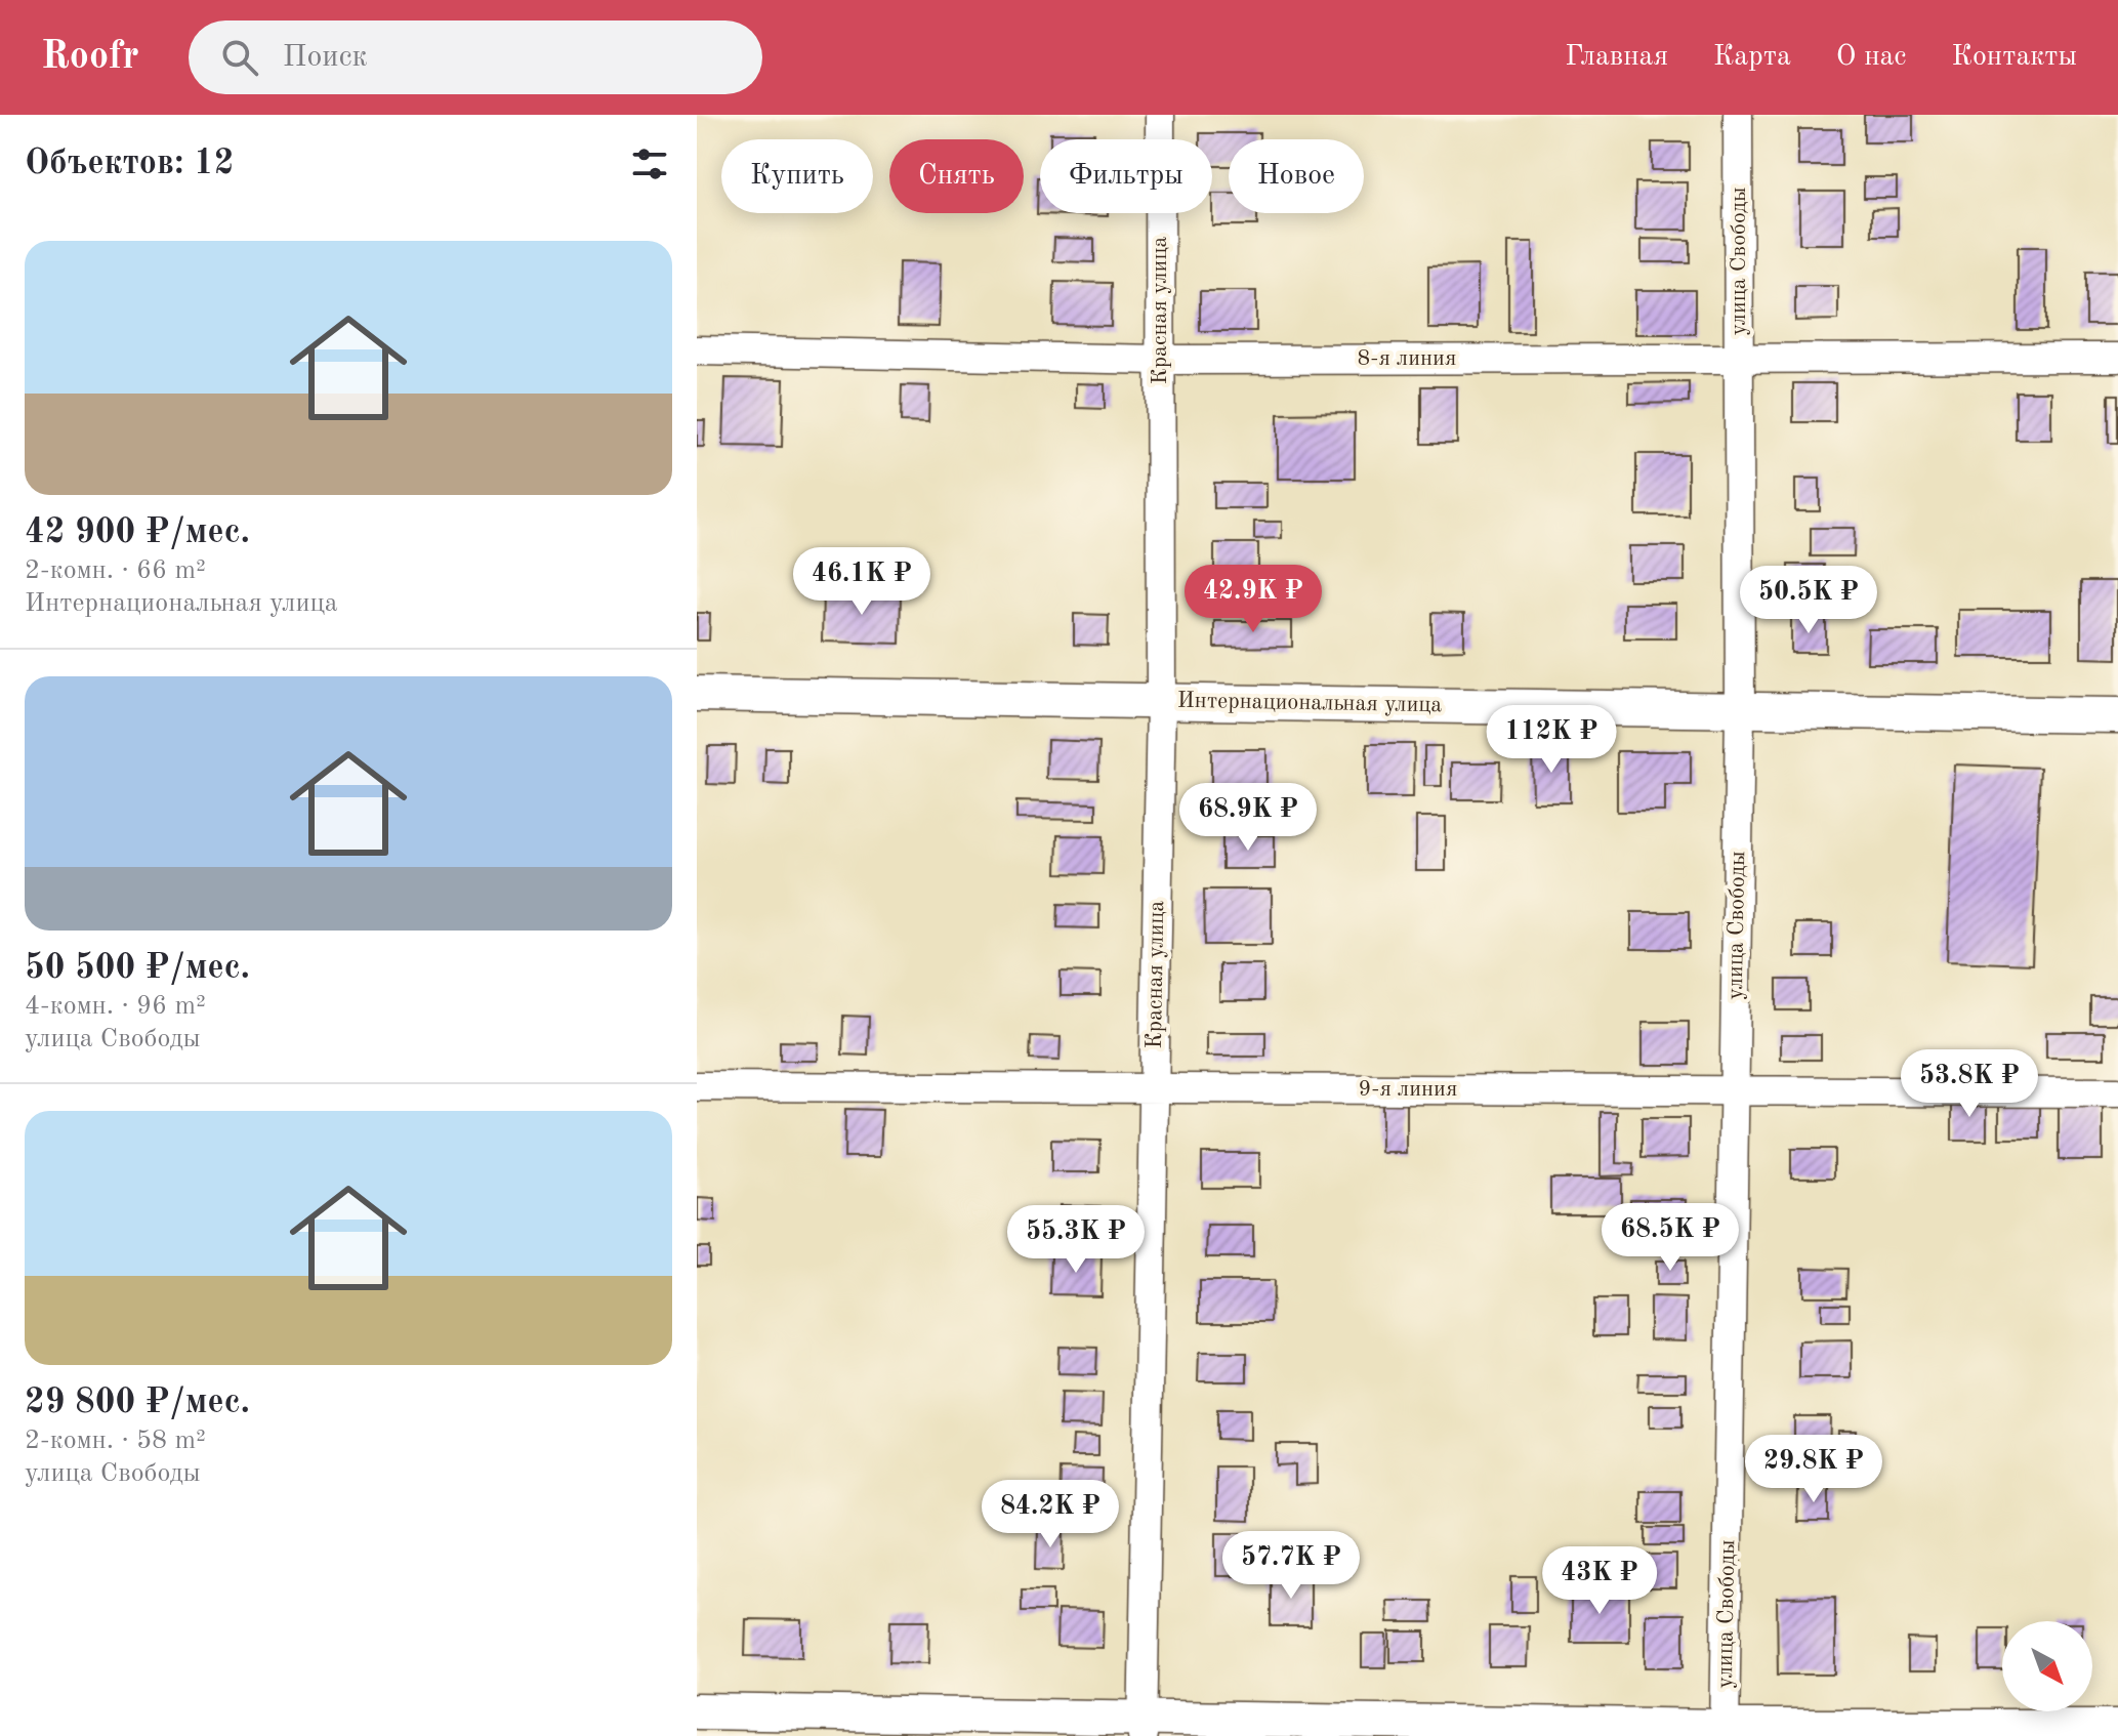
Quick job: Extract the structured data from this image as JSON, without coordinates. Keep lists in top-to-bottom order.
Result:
{
  "streets": {
    "street": [
      "улица Свободы",
      "Красная улица",
      "8-я линия",
      "Интернациональная улица",
      "9-я линия"
    ]
  },
  "crossings": [
    ["улица Свободы", "8-я линия"],
    ["улица Свободы", "Интернациональная улица"],
    ["улица Свободы", "9-я линия"],
    ["Красная улица", "8-я линия"],
    ["Красная улица", "Интернациональная улица"],
    ["Красная улица", "9-я линия"]
  ],
  "north": "bottom right",
  "page": {
    "header": "Roofr",
    "search": "Поиск",
    "nav": [
      "Главная",
      "Карта",
      "О нас",
      "Контакты"
    ],
    "heading": "Объектов: 12",
    "chip": [
      "Купить",
      "Снять",
      "Фильтры",
      "Новое"
    ],
    "list": [
      {
        "name": "42 900 ₽/мес.",
        "note": "2-комн. · 66 m² · Интернациональная улица"
      },
      {
        "name": "50 500 ₽/мес.",
        "note": "4-комн. · 96 m² · улица Свободы"
      },
      {
        "name": "29 800 ₽/мес.",
        "note": "2-комн. · 58 m² · улица Свободы"
      }
    ],
    "price": [
      "46.1K ₽",
      "42.9K ₽",
      "50.5K ₽",
      "112K ₽",
      "68.9K ₽",
      "53.8K ₽",
      "68.5K ₽",
      "55.3K ₽",
      "29.8K ₽",
      "84.2K ₽",
      "57.7K ₽",
      "43K ₽"
    ]
  }
}
